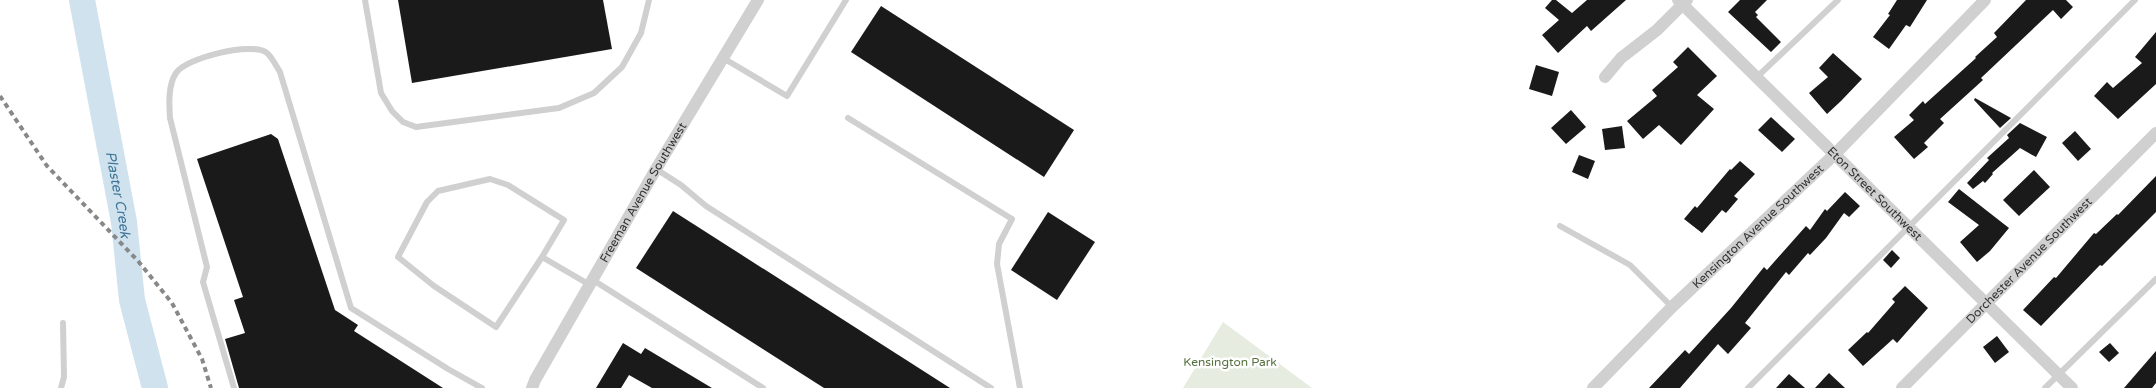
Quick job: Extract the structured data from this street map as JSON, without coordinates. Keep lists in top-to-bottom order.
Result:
{
  "streets": {
    "street": [
      "Freeman Avenue Southwest",
      "Eton Street Southwest",
      "Kensington Avenue Southwest",
      "Dorchester Avenue Southwest"
    ]
  },
  "crossings": [
    ["Eton Street Southwest", "Kensington Avenue Southwest"],
    ["Eton Street Southwest", "Dorchester Avenue Southwest"]
  ],
  "water": ["Plaster Creek"],
  "parks": ["Kensington Park"]
}
